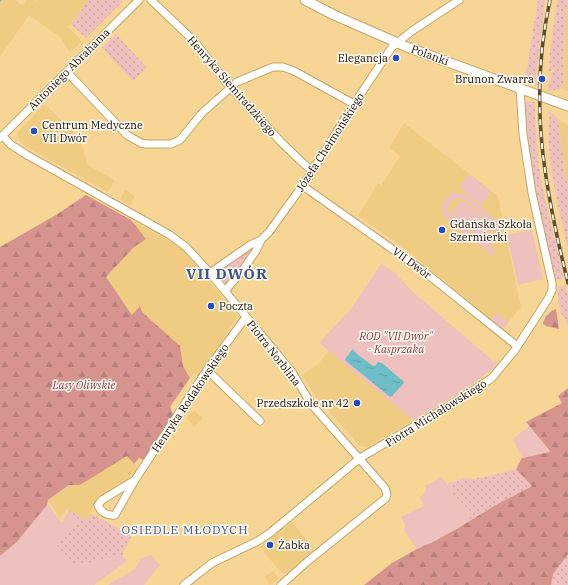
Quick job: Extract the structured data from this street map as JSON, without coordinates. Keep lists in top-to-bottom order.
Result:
{
  "streets": {
    "street": [
      "Polanki",
      "Antoniego Abrahama",
      "Henryka Siemiradzkiego",
      "Józefa Chełmońskiego",
      "VII Dwór",
      "Piotra Norblina",
      "Henryka Rodakowskiego",
      "Piotra Michałowskiego"
    ]
  },
  "crossings": [
    ["Polanki", "Józefa Chełmońskiego"],
    ["Polanki", "Piotra Michałowskiego"],
    ["Antoniego Abrahama", "Piotra Norblina"],
    ["Henryka Siemiradzkiego", "Józefa Chełmońskiego"],
    ["Józefa Chełmońskiego", "VII Dwór"],
    ["Józefa Chełmońskiego", "Piotra Norblina"],
    ["VII Dwór", "Piotra Michałowskiego"],
    ["Piotra Norblina", "Henryka Rodakowskiego"],
    ["Piotra Norblina", "Piotra Michałowskiego"]
  ],
  "districts": ["VII DWÓR", "OSIEDLE MŁODYCH"],
  "parks": ["ROD \"VII Dwór\" - Kasprzaka", "Lasy Oliwskie"],
  "places": [
    "Elegancja",
    "Brunon Zwarra",
    "Centrum Medyczne VII Dwór",
    "Gdańska Szkoła Szermierki",
    "Poczta",
    "Przedszkole nr 42",
    "Żabka"
  ]
}
